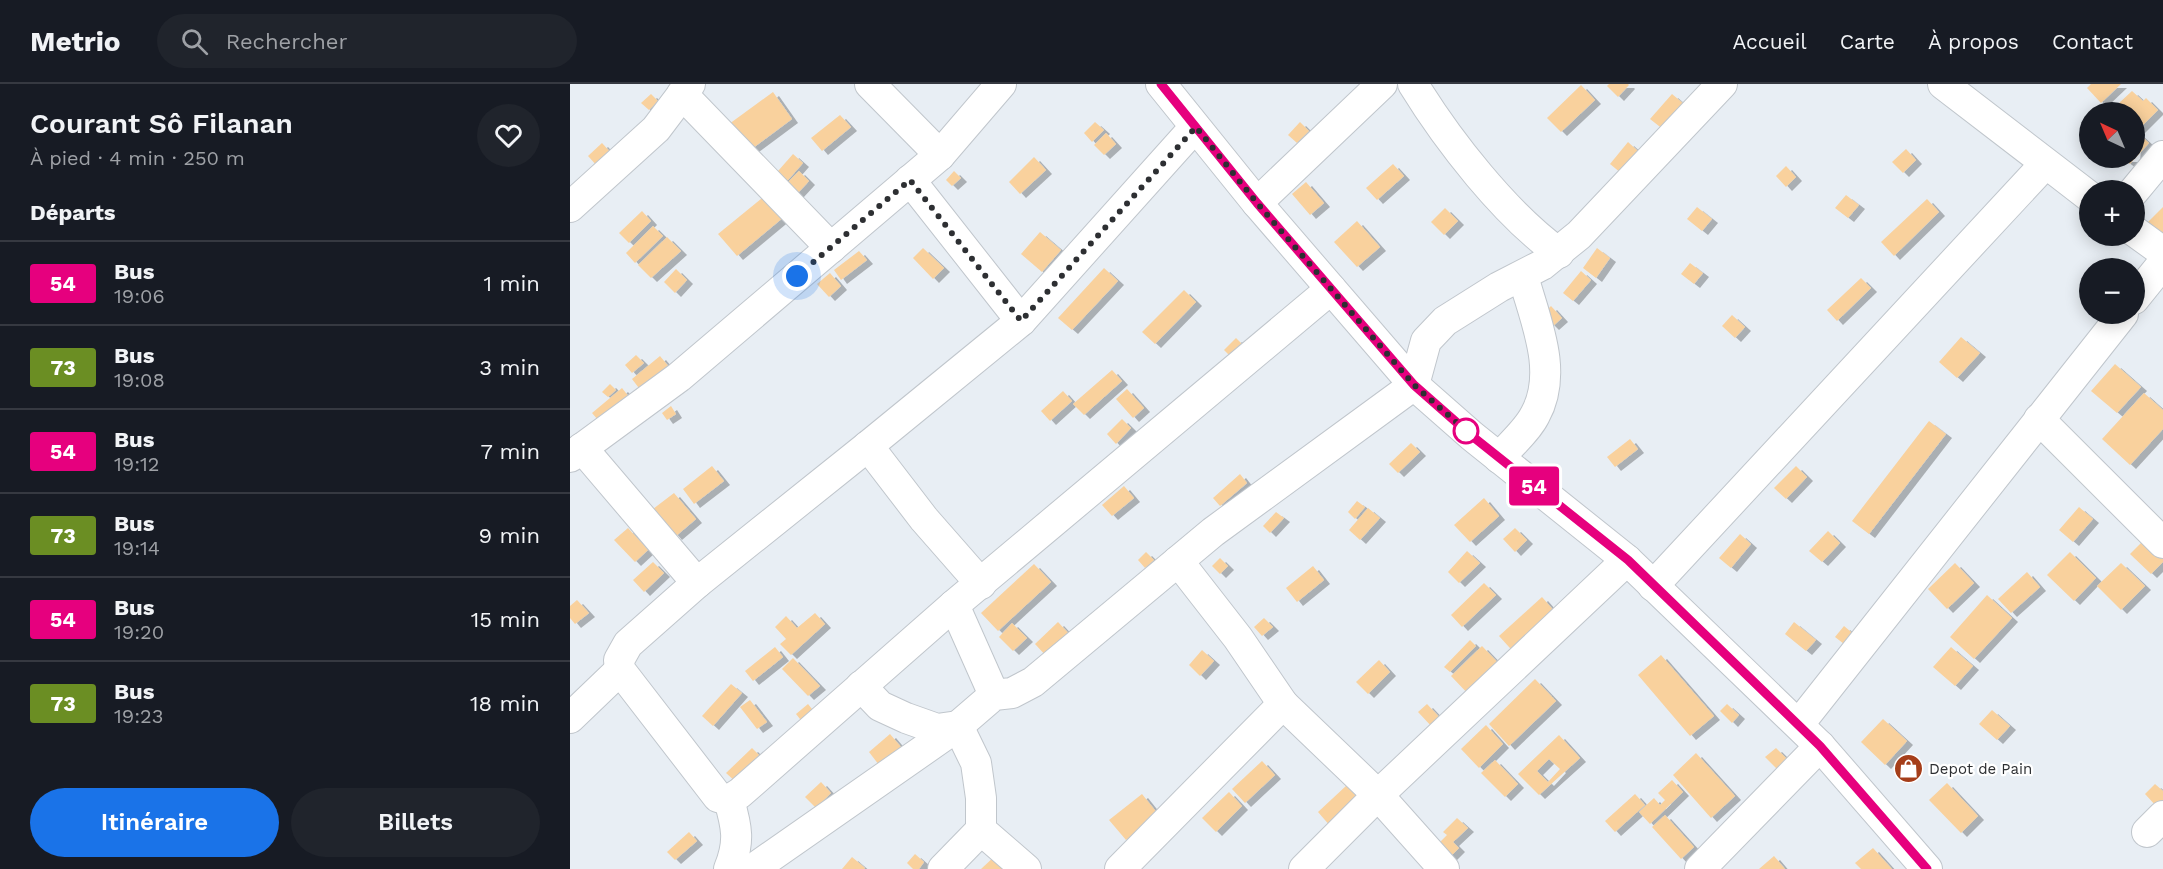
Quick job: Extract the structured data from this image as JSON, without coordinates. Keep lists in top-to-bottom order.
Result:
{
  "places": {
    "shop": ["Depot de Pain"]
  },
  "lines": ["bus line 54"],
  "north": "top left",
  "page": {
    "header": "Metrio",
    "search": "Rechercher",
    "nav": [
      "Accueil",
      "Carte",
      "À propos",
      "Contact"
    ],
    "heading": [
      ["Courant Sô Filanan", "À pied · 4 min · 250 m"],
      "Départs"
    ],
    "on_map": "54",
    "map_buttons": ["+", "−"],
    "list": [
      {
        "mark": "54",
        "name": "Bus",
        "note": "19:06",
        "value": "1 min"
      },
      {
        "mark": "73",
        "name": "Bus",
        "note": "19:08",
        "value": "3 min"
      },
      {
        "mark": "54",
        "name": "Bus",
        "note": "19:12",
        "value": "7 min"
      },
      {
        "mark": "73",
        "name": "Bus",
        "note": "19:14",
        "value": "9 min"
      },
      {
        "mark": "54",
        "name": "Bus",
        "note": "19:20",
        "value": "15 min"
      },
      {
        "mark": "73",
        "name": "Bus",
        "note": "19:23",
        "value": "18 min"
      }
    ],
    "buttons": ["Itinéraire", "Billets"]
  }
}
